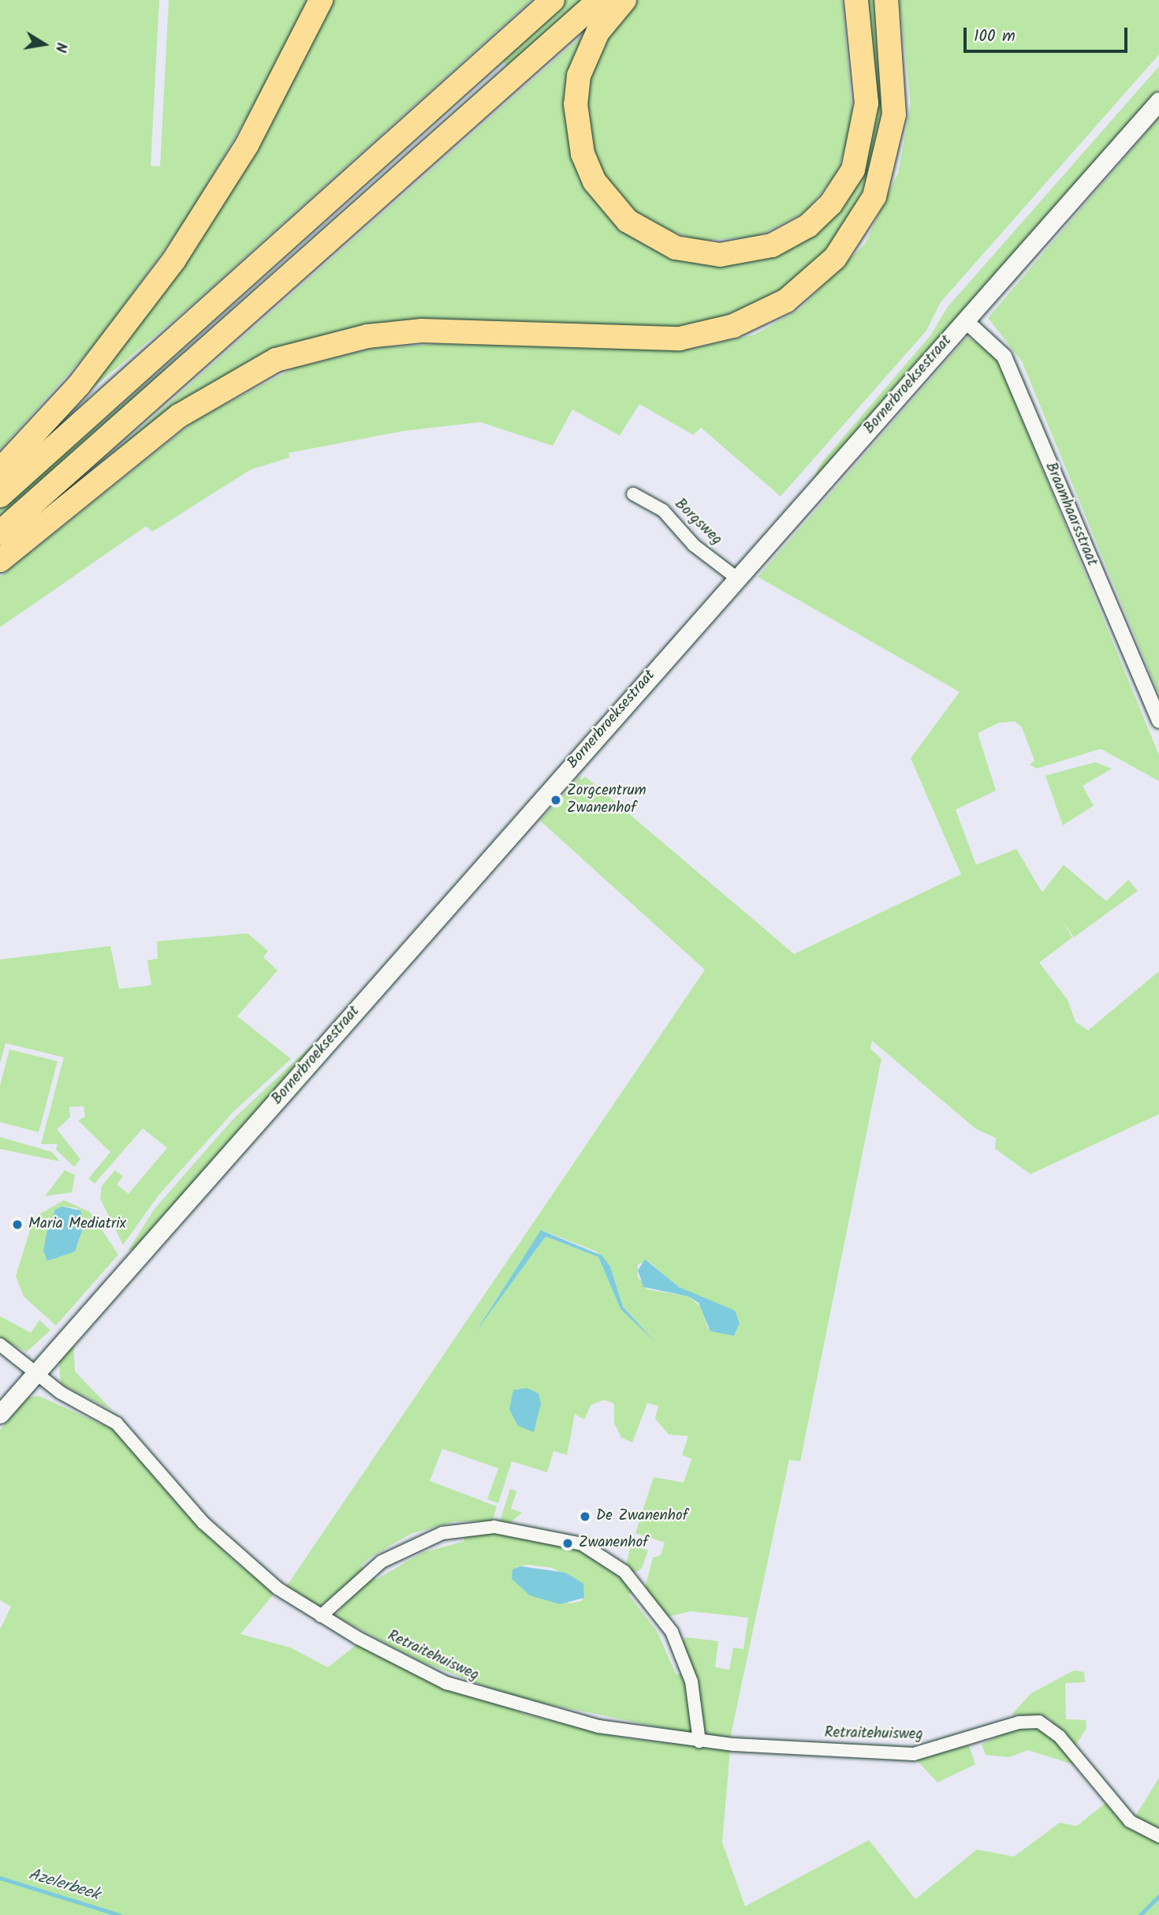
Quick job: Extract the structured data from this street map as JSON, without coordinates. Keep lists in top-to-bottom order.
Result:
{
  "streets": {
    "main road": ["Bornerbroeksestraat"],
    "street": ["Braamhaarsstraat", "Borgsweg", "Retraitehuisweg"]
  },
  "crossings": [
    ["Bornerbroeksestraat", "Braamhaarsstraat"],
    ["Bornerbroeksestraat", "Borgsweg"],
    ["Bornerbroeksestraat", "Retraitehuisweg"]
  ],
  "water": ["Azelerbeek"],
  "places": [
    "Zorgcentrum Zwanenhof",
    "Maria Mediatrix",
    "De Zwanenhof",
    "Zwanenhof"
  ],
  "scale_bar": "100 m",
  "north": "right"
}
